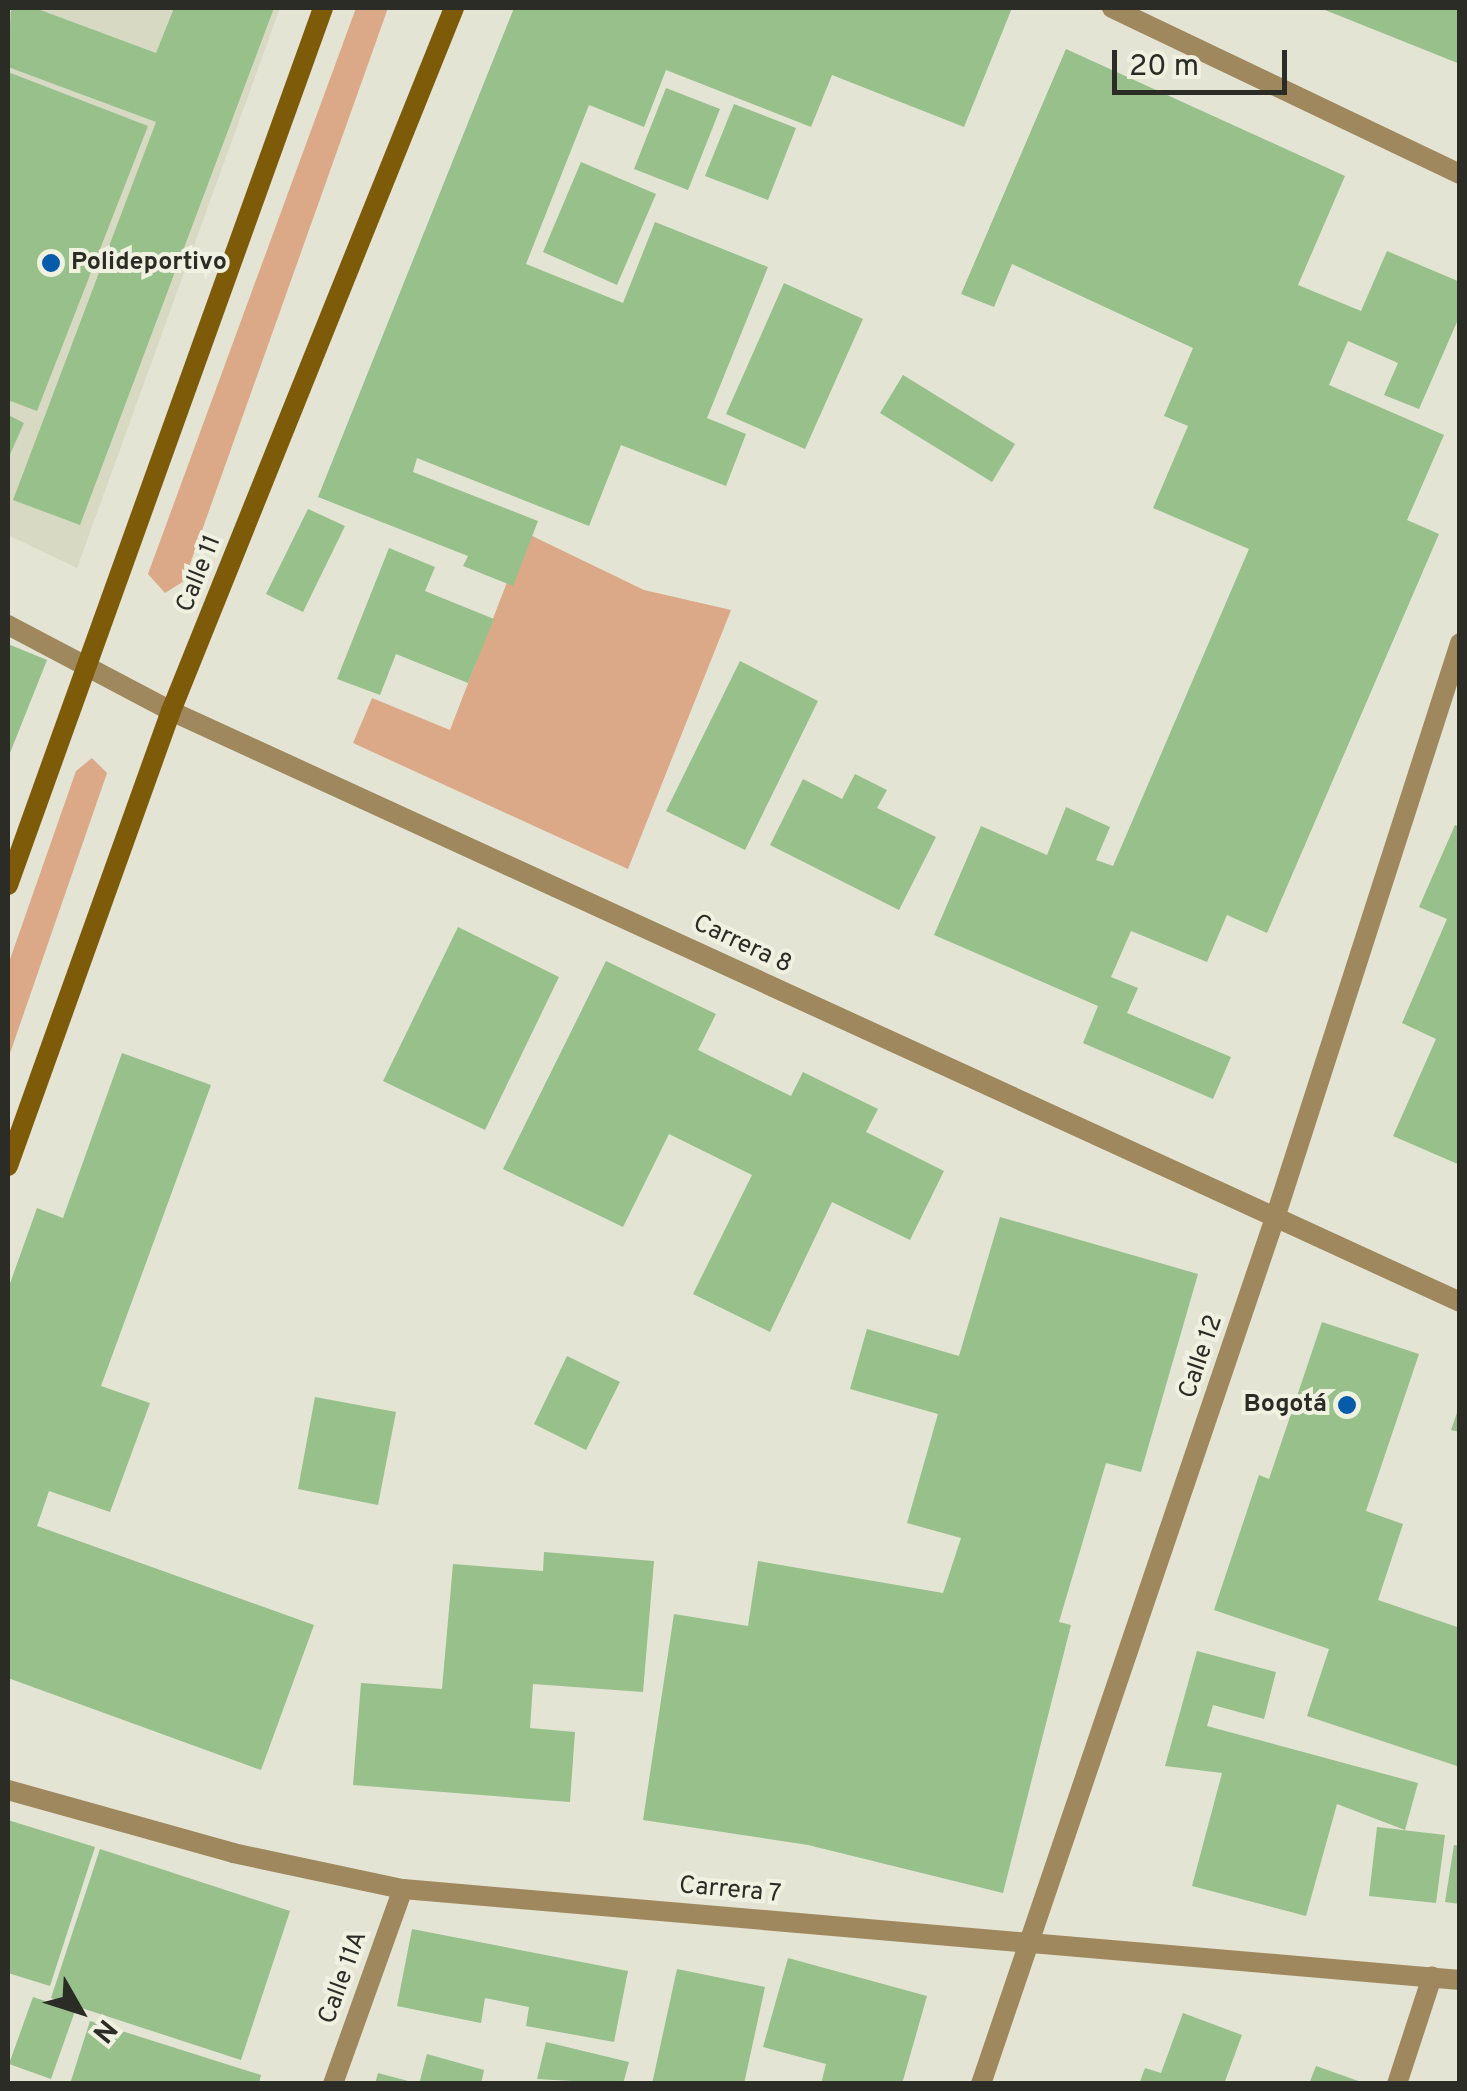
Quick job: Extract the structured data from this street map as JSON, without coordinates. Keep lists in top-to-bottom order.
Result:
{
  "streets": {
    "main road": ["Calle 11"],
    "street": [
      "Carrera 8",
      "Calle 12",
      "Carrera 7",
      "Calle 11A"
    ]
  },
  "crossings": [
    ["Calle 11", "Carrera 8"],
    ["Carrera 8", "Calle 12"],
    ["Calle 12", "Carrera 7"],
    ["Carrera 7", "Calle 11A"]
  ],
  "places": ["Polideportivo", "Bogotá"],
  "scale_bar": "20 m",
  "north": "bottom right"
}
